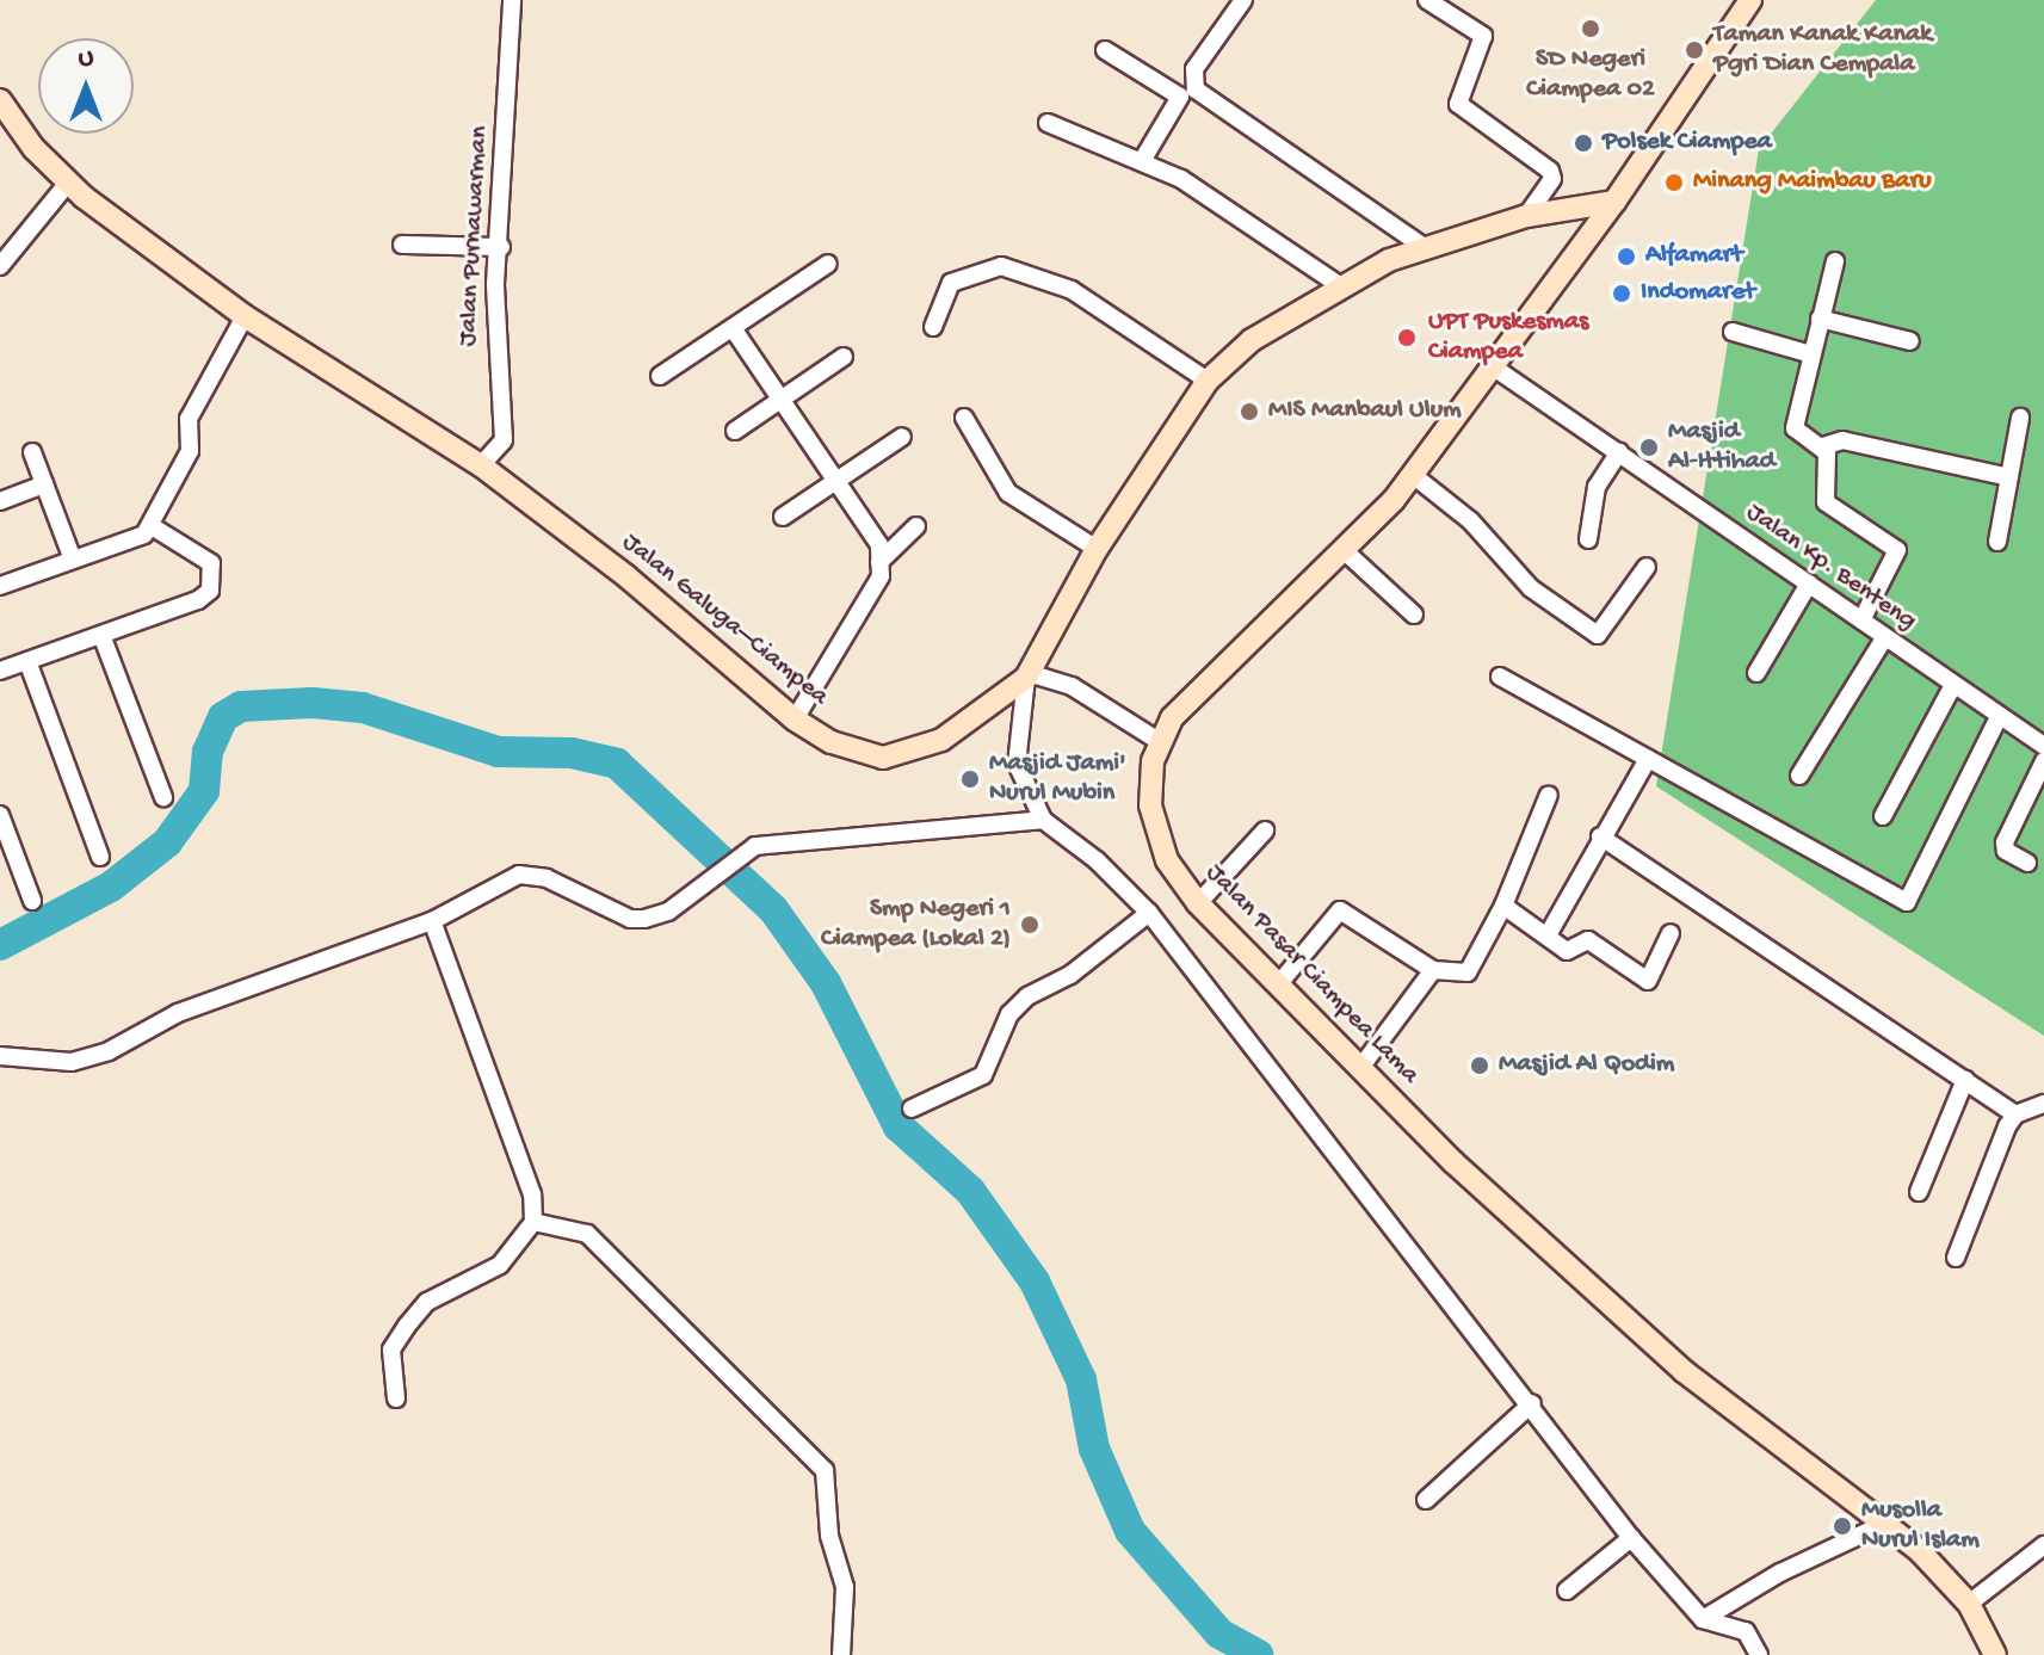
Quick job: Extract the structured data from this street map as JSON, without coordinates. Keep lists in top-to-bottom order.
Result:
{
  "streets": {
    "main road": ["Jalan Galuga–Ciampea", "Jalan Pasar Ciampea Lama"],
    "street": ["Jalan Purnawarman", "Jalan Kp. Benteng"]
  },
  "crossings": [
    ["Jalan Purnawarman", "Jalan Galuga–Ciampea"],
    ["Jalan Kp. Benteng", "Jalan Pasar Ciampea Lama"],
    ["Jalan Galuga–Ciampea", "Jalan Pasar Ciampea Lama"]
  ],
  "places": [
    "SD Negeri Ciampea 02",
    "Taman Kanak Kanak Pgri Dian Cempala",
    "Polsek Ciampea",
    "Minang Maimbau Baru",
    "Alfamart",
    "Indomaret",
    "UPT Puskesmas Ciampea",
    "MIS Manbaul Ulum",
    "Masjid Al-Ittihad",
    "Masjid Jami' Nurul Mubin",
    "Smp Negeri 1 Ciampea (Lokal 2)",
    "Masjid Al Qodim",
    "Musolla Nurul Islam"
  ],
  "north": "top"
}
